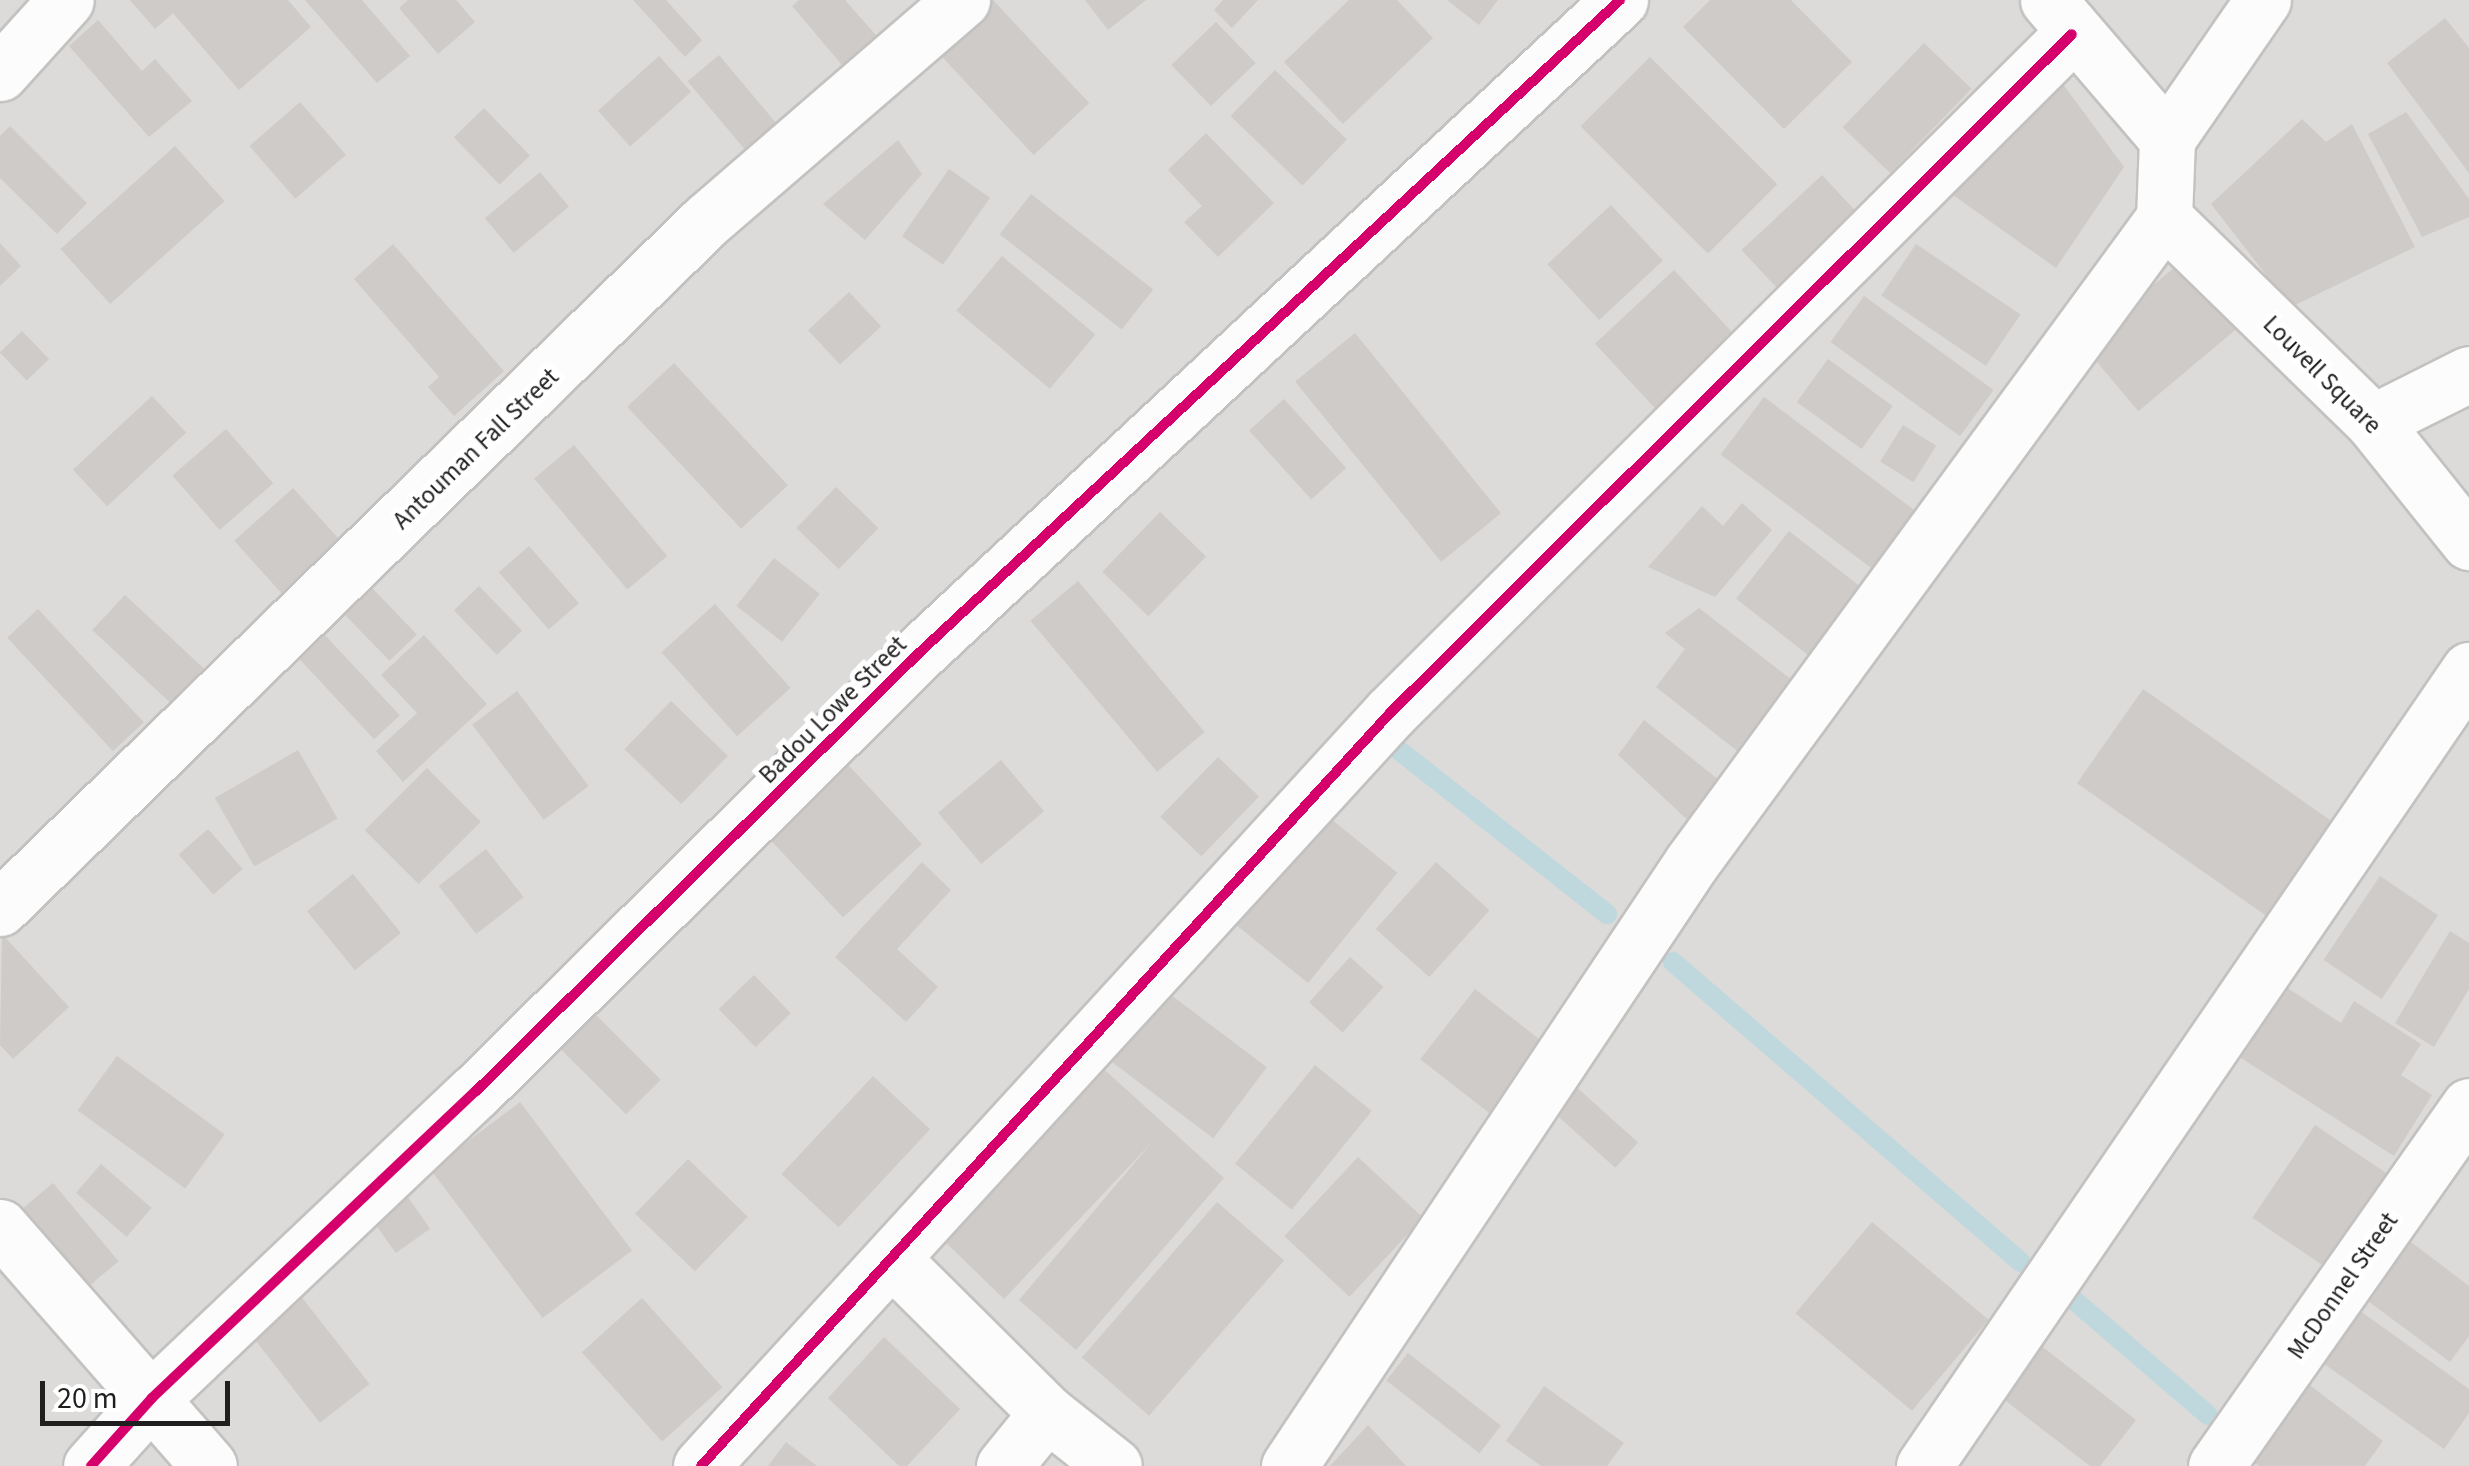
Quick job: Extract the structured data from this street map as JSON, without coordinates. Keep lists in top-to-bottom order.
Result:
{
  "streets": {
    "street": [
      "Louvell Square",
      "Antouman Fall Street",
      "Badou Lowe Street",
      "McDonnel Street"
    ]
  },
  "scale_bar": "20 m"
}
